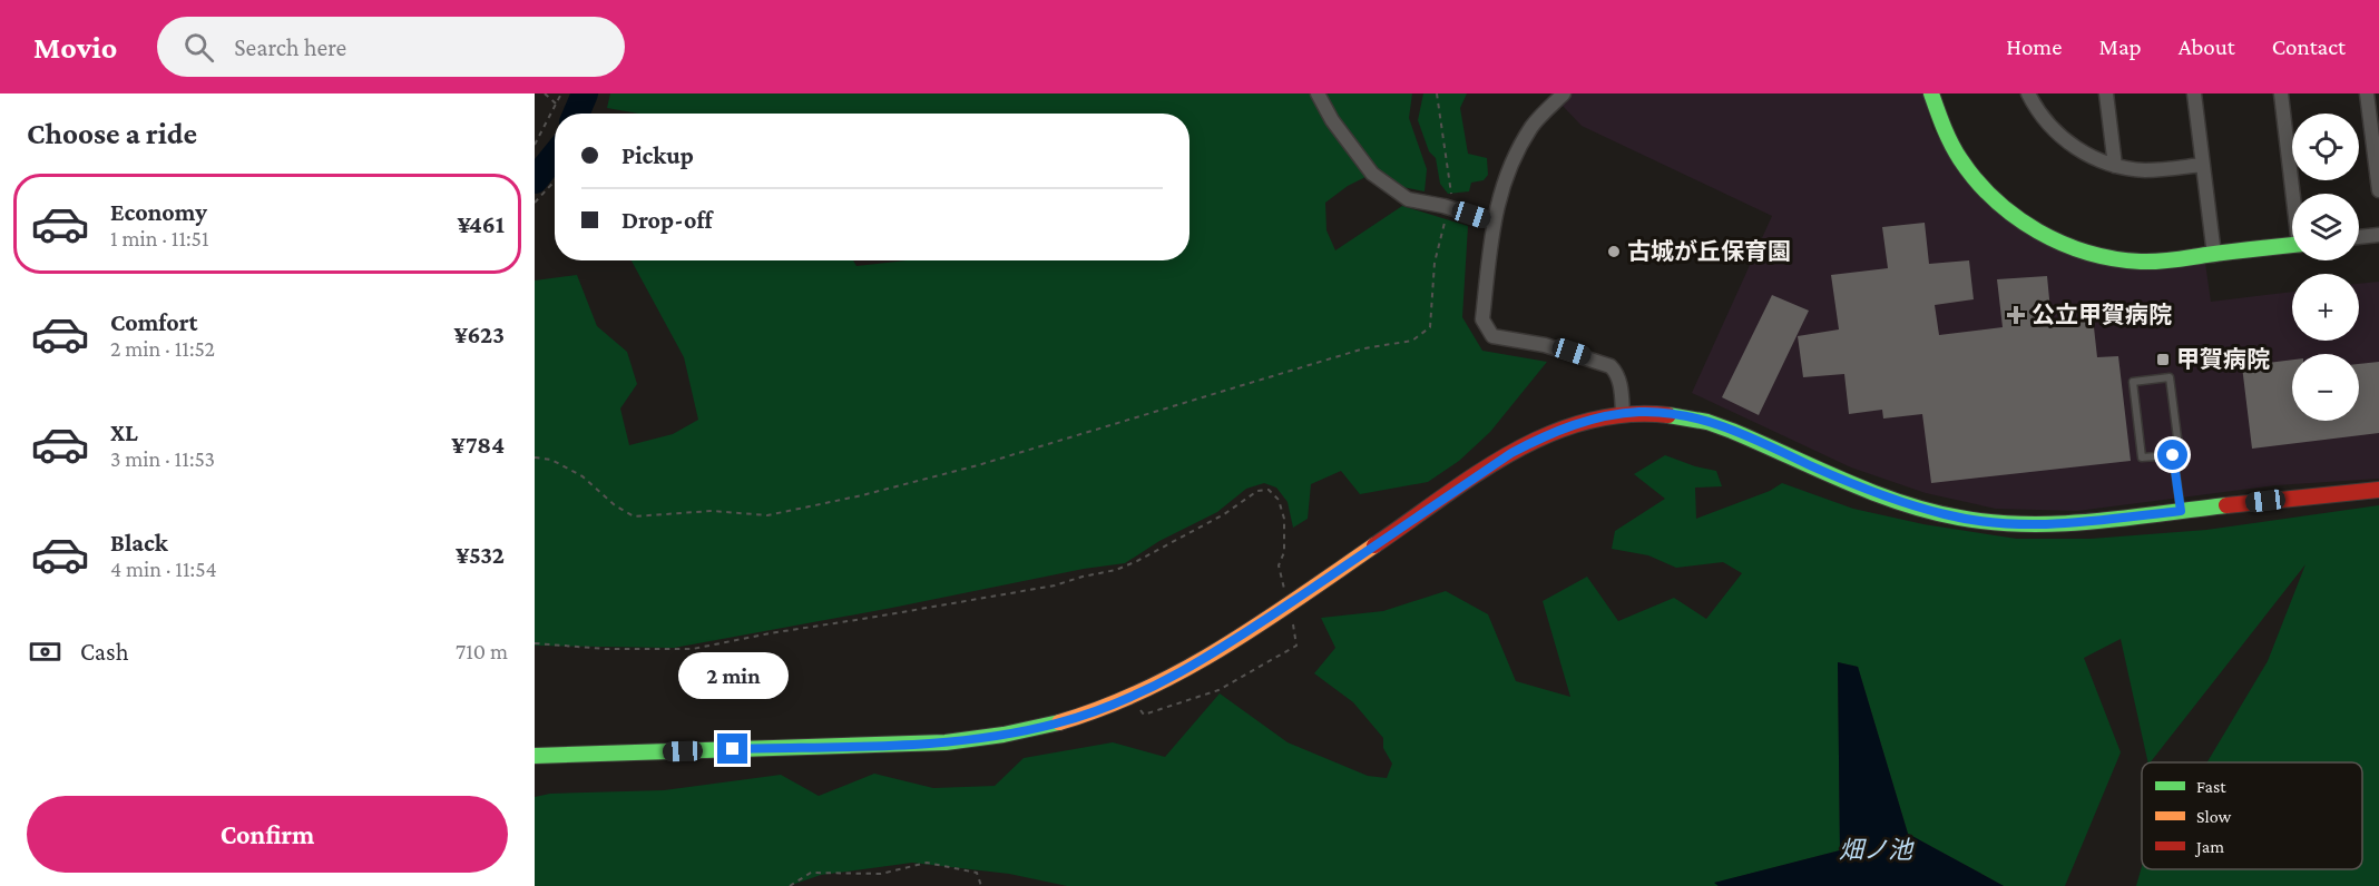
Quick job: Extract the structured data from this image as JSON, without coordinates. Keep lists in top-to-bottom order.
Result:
{
  "water": ["畑ノ池"],
  "places": {
    "other": ["古城が丘保育園"],
    "health": ["公立甲賀病院"],
    "transit": ["甲賀病院"]
  },
  "legend": ["Fast", "Slow", "Jam"],
  "page": {
    "header": "Movio",
    "search": "Search here",
    "nav": [
      "Home",
      "Map",
      "About",
      "Contact"
    ],
    "heading": "Choose a ride",
    "map_buttons": ["+", "−"],
    "banner": ["Pickup", "Drop-off"],
    "list": [
      {
        "name": "Economy",
        "note": "1 min · 11:51",
        "value": "¥461"
      },
      {
        "name": "Comfort",
        "note": "2 min · 11:52",
        "value": "¥623"
      },
      {
        "name": "XL",
        "note": "3 min · 11:53",
        "value": "¥784"
      },
      {
        "name": "Black",
        "note": "4 min · 11:54",
        "value": "¥532"
      }
    ],
    "pay": ["Cash", "710 m"],
    "bubble": "2 min",
    "buttons": "Confirm"
  }
}
